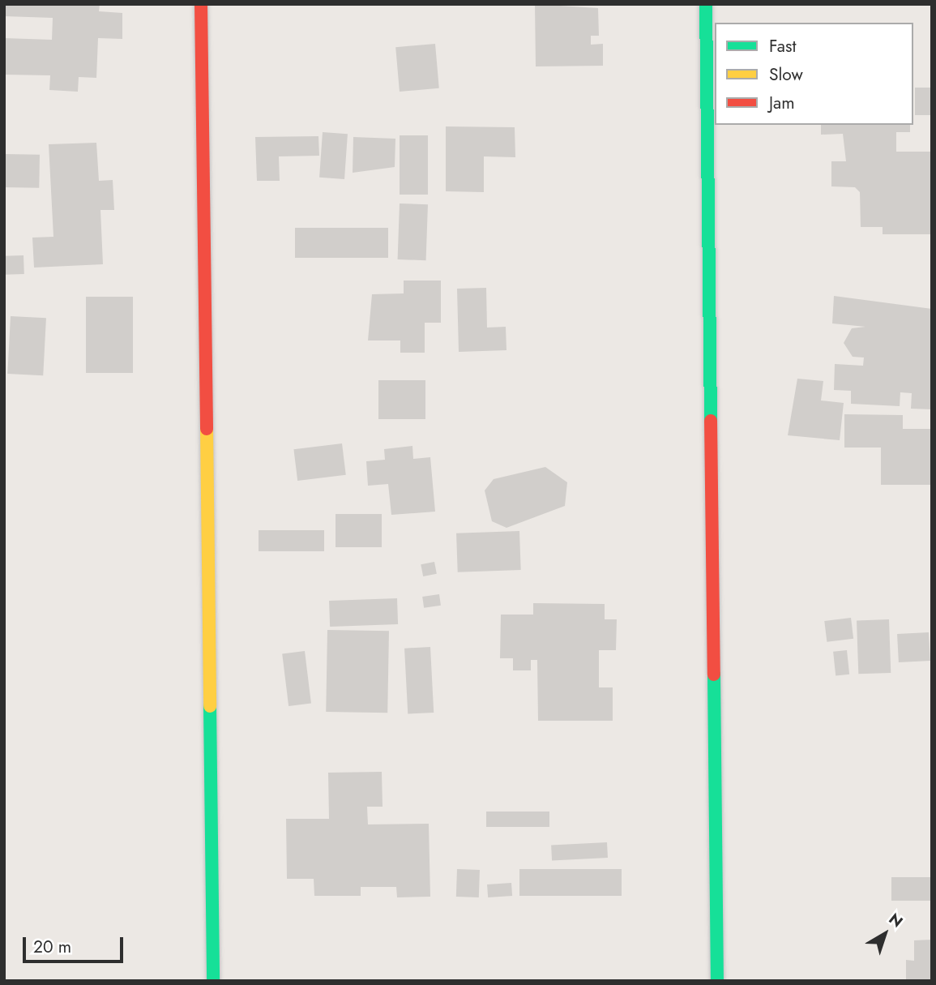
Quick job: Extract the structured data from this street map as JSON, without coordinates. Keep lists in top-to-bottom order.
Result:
{
  "legend": ["Fast", "Slow", "Jam"],
  "scale_bar": "20 m",
  "north": "top right"
}
